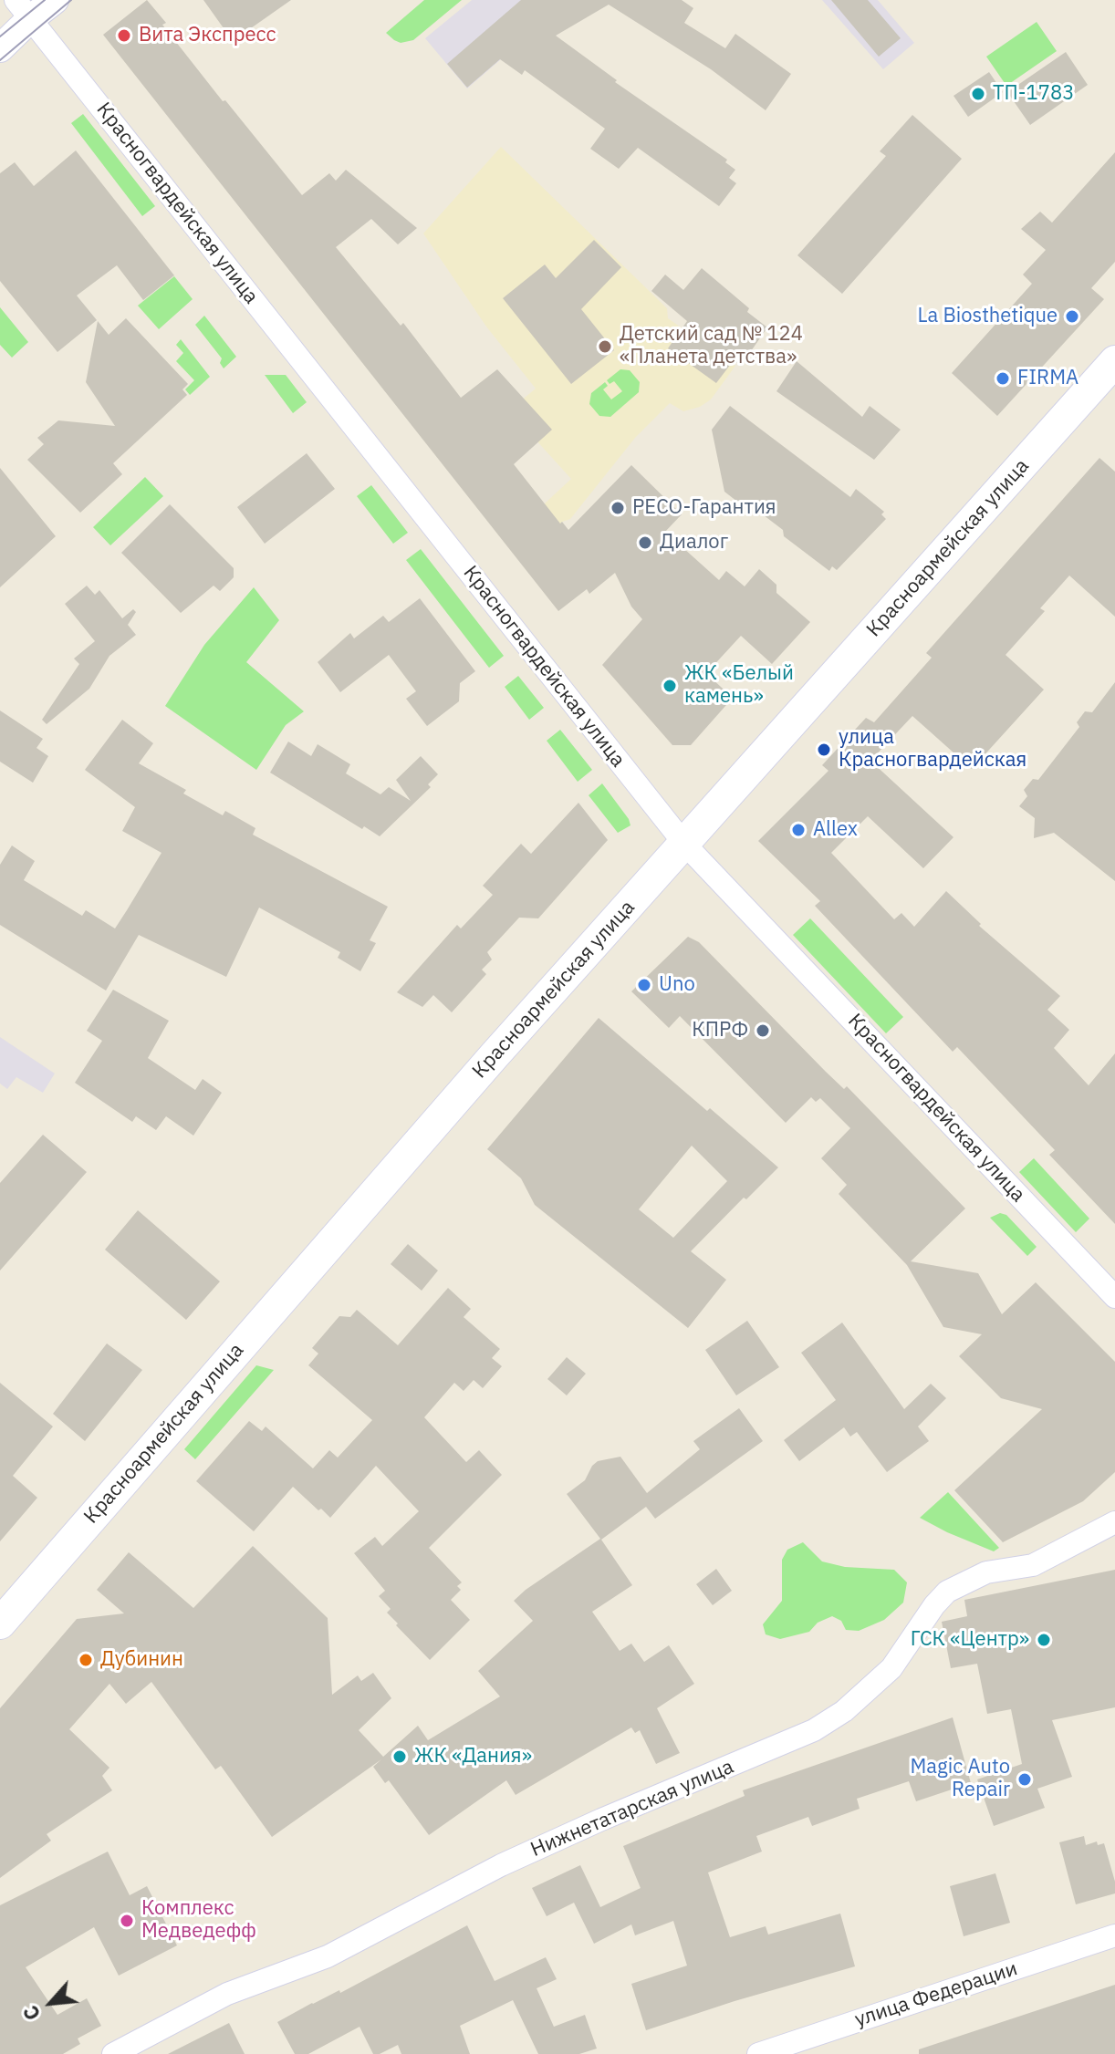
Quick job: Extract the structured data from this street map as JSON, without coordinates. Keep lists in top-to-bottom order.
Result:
{
  "streets": {
    "main road": ["Красноармейская улица"],
    "street": ["Красногвардейская улица", "Нижнетатарская улица", "улица Федерации"]
  },
  "crossings": [
    ["Красногвардейская улица", "Красноармейская улица"]
  ],
  "places": [
    "Вита Экспресс",
    "ТП-1783",
    "La Biosthetique",
    "Детский сад № 124 «Планета детства»",
    "FIRMA",
    "РЕСО-Гарантия",
    "Диалог",
    "ЖК «Белый камень»",
    "улица Красногвардейская",
    "Allex",
    "Uno",
    "КПРФ",
    "ГСК «Центр»",
    "Дубинин",
    "ЖК «Дания»",
    "Magic Auto Repair",
    "Комплекс Медведефф"
  ],
  "north": "bottom left"
}
